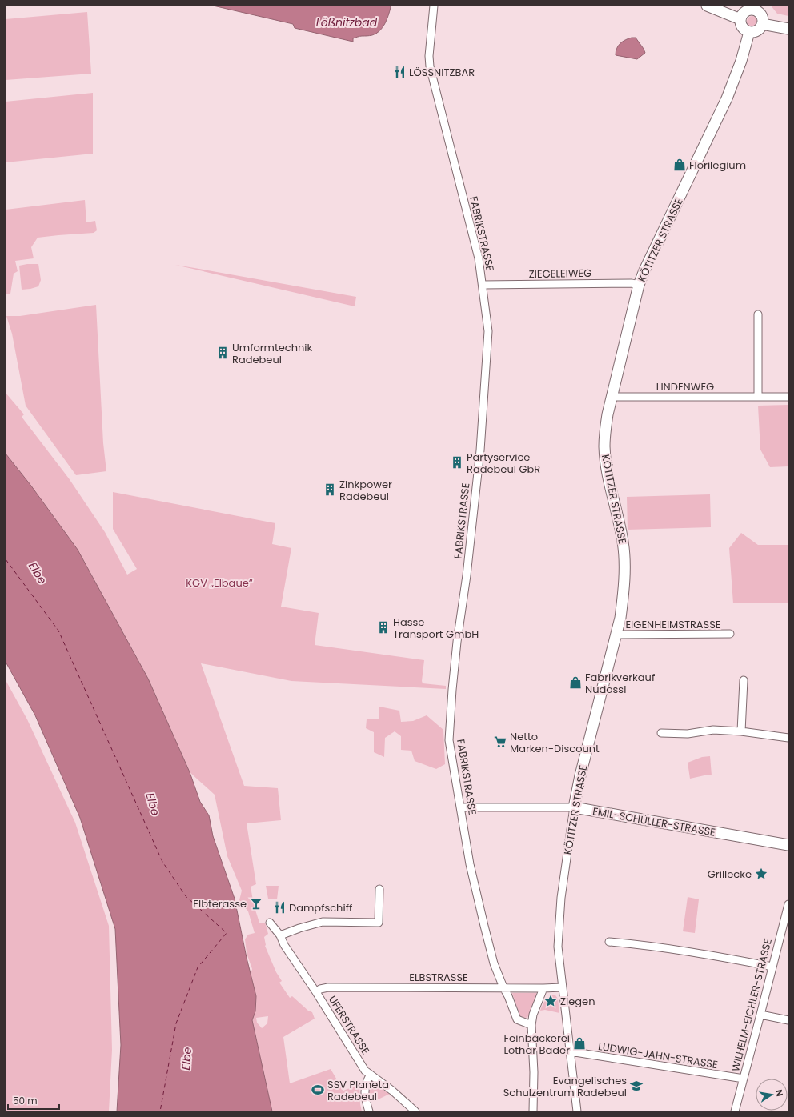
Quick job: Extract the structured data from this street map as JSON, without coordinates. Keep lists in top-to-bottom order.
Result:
{
  "streets": {
    "street": [
      "FABRIKSTRASSE",
      "KÖTITZER STRASSE",
      "ZIEGELEIWEG",
      "LINDENWEG",
      "EIGENHEIMSTRASSE",
      "EMIL-SCHÜLLER-STRASSE",
      "ELBSTRASSE",
      "WILHELM-EICHLER-STRASSE",
      "UFERSTRASSE",
      "LUDWIG-JAHN-STRASSE"
    ]
  },
  "crossings": [
    ["FABRIKSTRASSE", "ZIEGELEIWEG"],
    ["FABRIKSTRASSE", "EMIL-SCHÜLLER-STRASSE"],
    ["FABRIKSTRASSE", "ELBSTRASSE"],
    ["KÖTITZER STRASSE", "ZIEGELEIWEG"],
    ["KÖTITZER STRASSE", "LINDENWEG"],
    ["KÖTITZER STRASSE", "EIGENHEIMSTRASSE"],
    ["KÖTITZER STRASSE", "EMIL-SCHÜLLER-STRASSE"],
    ["KÖTITZER STRASSE", "ELBSTRASSE"],
    ["KÖTITZER STRASSE", "LUDWIG-JAHN-STRASSE"],
    ["ELBSTRASSE", "UFERSTRASSE"],
    ["WILHELM-EICHLER-STRASSE", "LUDWIG-JAHN-STRASSE"]
  ],
  "water": ["Lößnitzbad", "Elbe"],
  "parks": ["KGV „Elbaue“"],
  "places": {
    "restaurant": ["LÖSSNITZBAR", "Dampfschiff"],
    "shop": ["Florilegium", "Fabrikverkauf Nudossi", "Feinbäckerei Lothar Bader"],
    "building": [
      "Umformtechnik Radebeul",
      "Partyservice Radebeul GbR",
      "Zinkpower Radebeul",
      "Hasse Transport GmbH"
    ],
    "supermarket": ["Netto Marken-Discount"],
    "place": ["Grillecke", "Ziegen"],
    "bar": ["Elbterasse"],
    "school or university": ["Evangelisches Schulzentrum Radebeul"],
    "sports": ["SSV Planeta Radebeul"]
  },
  "scale_bar": "50 m",
  "north": "right"
}
